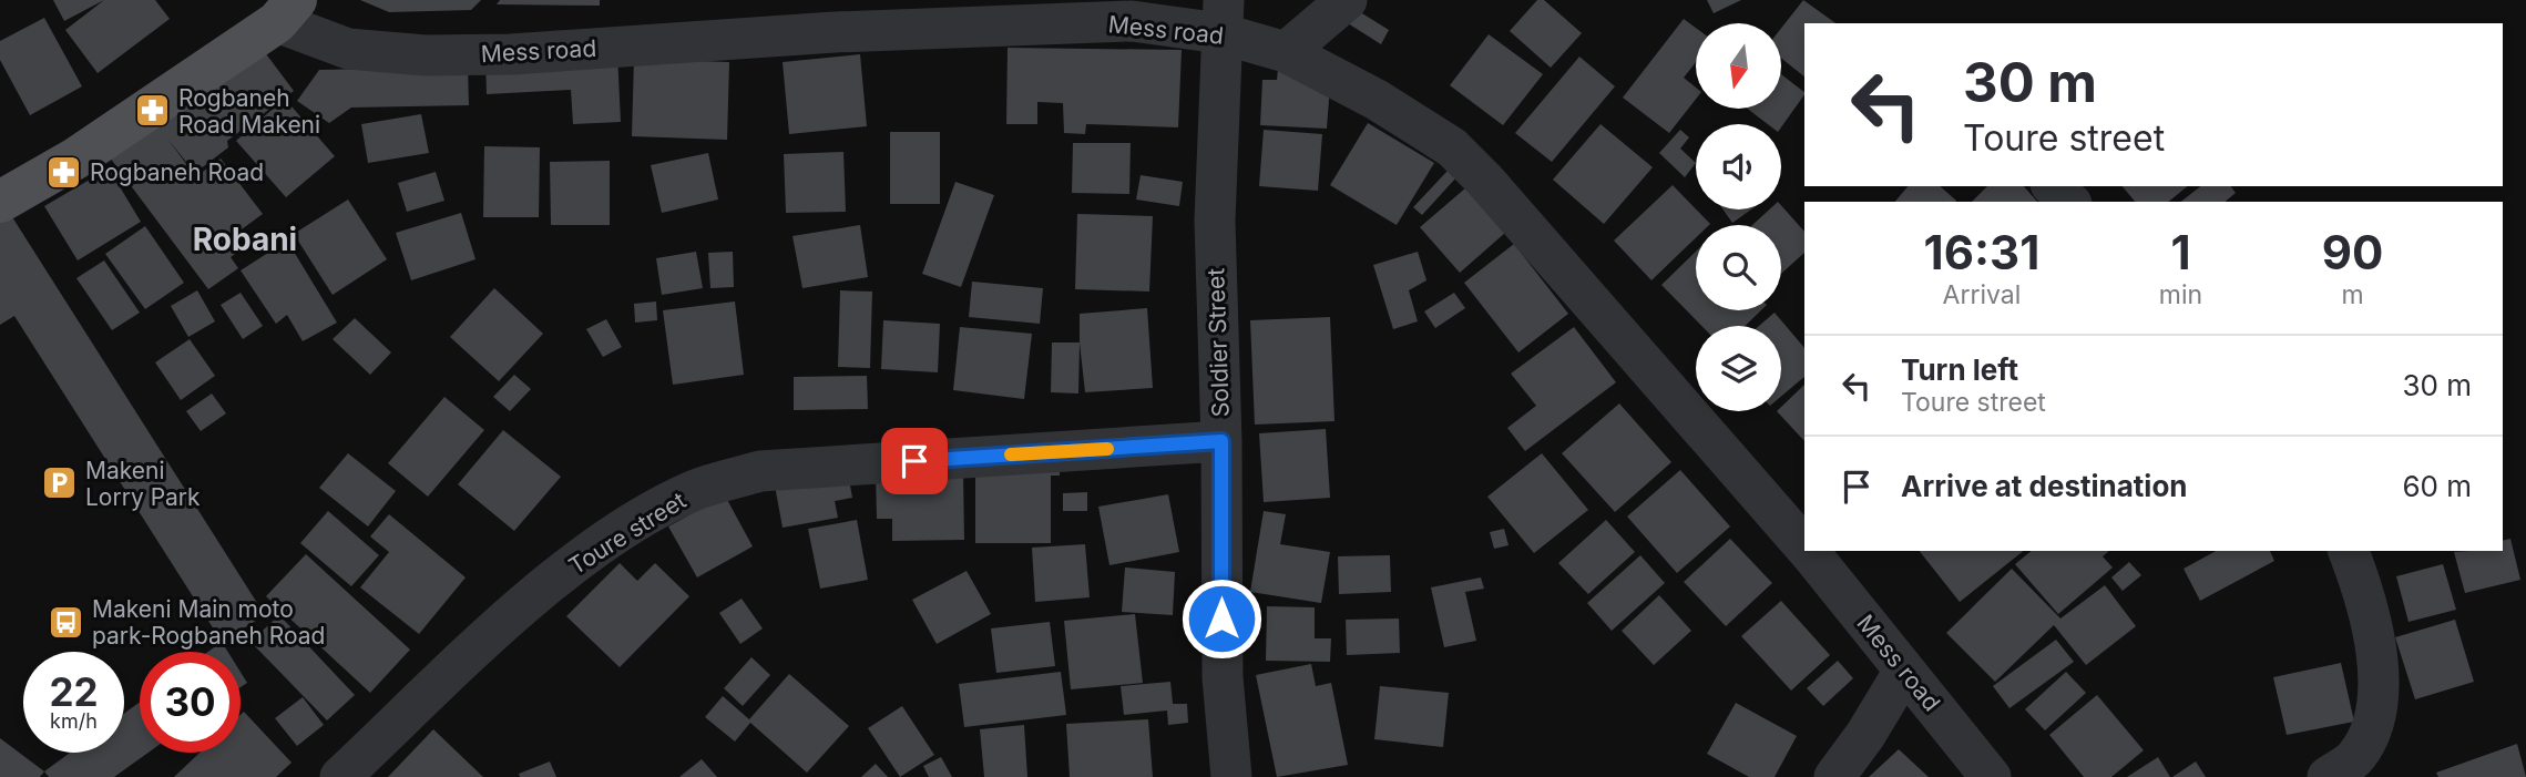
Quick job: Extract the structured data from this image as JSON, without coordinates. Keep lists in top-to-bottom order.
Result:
{
  "streets": {
    "street": ["Mess road", "Soldier Street", "Toure street"]
  },
  "crossings": [
    ["Mess road", "Soldier Street"],
    ["Soldier Street", "Toure street"]
  ],
  "districts": ["Robani"],
  "places": {
    "pharmacy": ["Rogbaneh Road Makeni", "Rogbaneh Road"],
    "parking": ["Makeni Lorry Park"],
    "bus stop": ["Makeni Main moto park-Rogbaneh Road"]
  },
  "north": "bottom",
  "page": {
    "turn": ["30 m", "Toure street"],
    "eta": [
      "16:31",
      "Arrival",
      "1",
      "min",
      "90",
      "m"
    ],
    "list": [
      {
        "name": "Turn left",
        "note": "Toure street",
        "value": "30 m"
      },
      {
        "name": "Arrive at destination",
        "value": "60 m"
      }
    ],
    "speed": "22 km/h",
    "limit": "30"
  }
}
